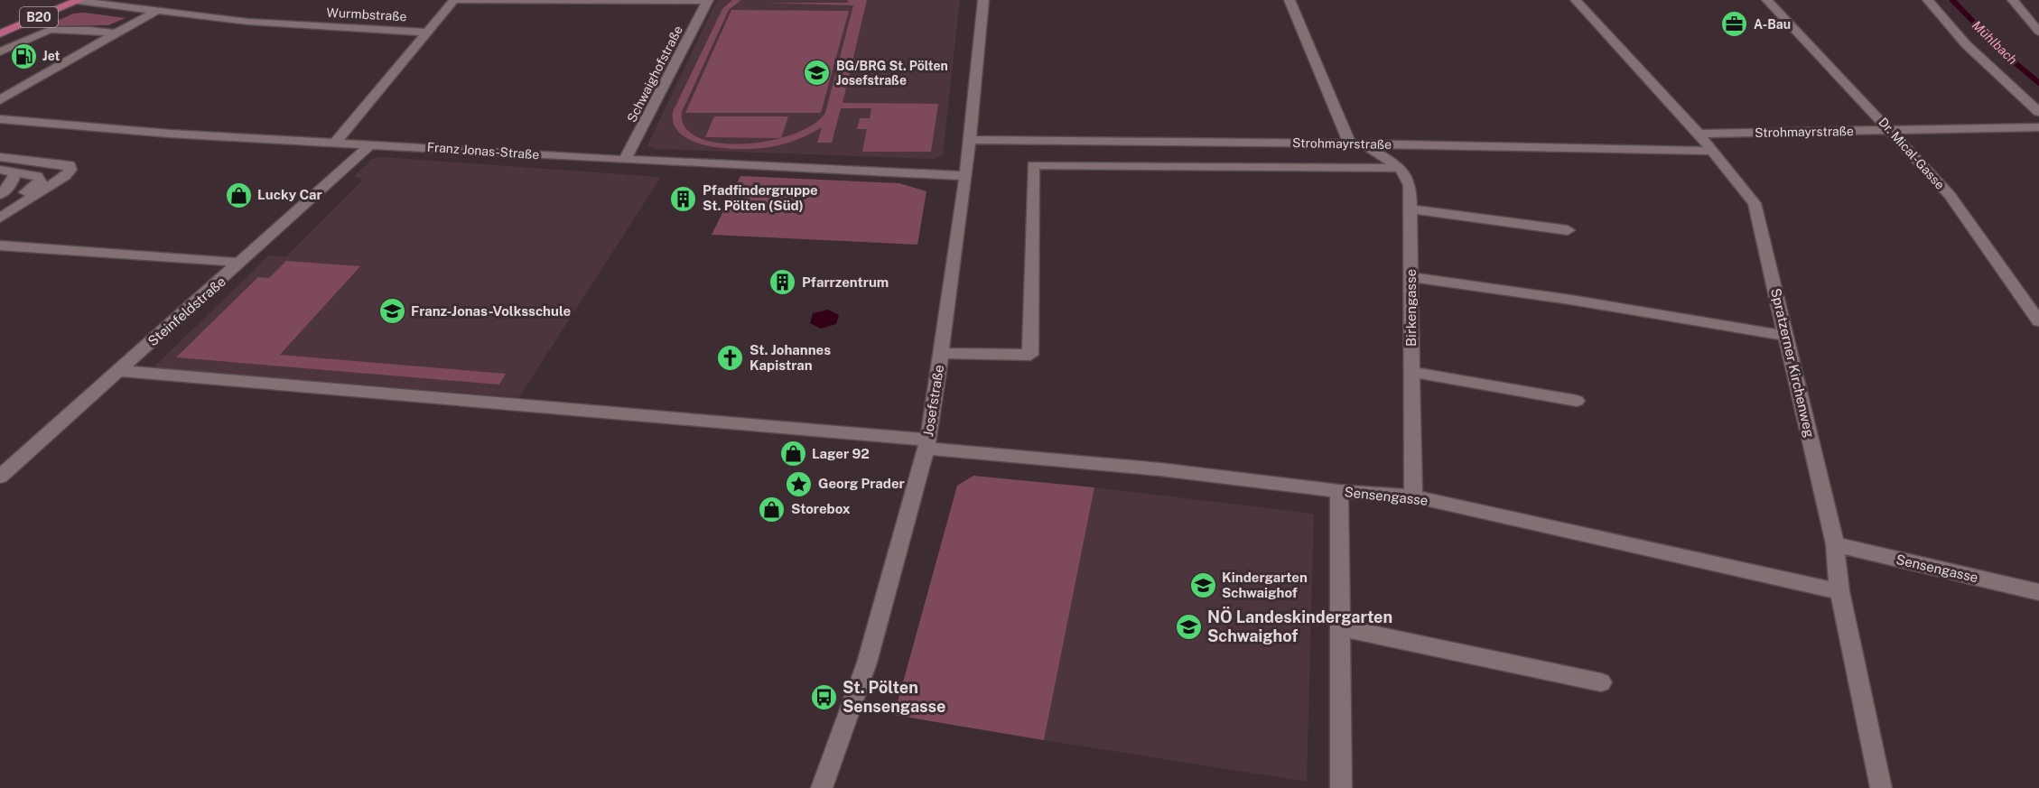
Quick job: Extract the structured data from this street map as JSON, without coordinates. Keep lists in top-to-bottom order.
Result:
{
  "streets": {
    "main road": ["B20"],
    "street": [
      "Wurmbstraße",
      "Schwaighofstraße",
      "Strohmayrstraße",
      "Franz Jonas-Straße",
      "Dr. Mical-Gasse",
      "Birkengasse",
      "Steinfeldstraße",
      "Spratzerner Kirchenweg",
      "Josefstraße",
      "Sensengasse"
    ]
  },
  "crossings": [
    ["Wurmbstraße", "B20"],
    ["Schwaighofstraße", "Franz Jonas-Straße"],
    ["Strohmayrstraße", "Dr. Mical-Gasse"],
    ["Strohmayrstraße", "Spratzerner Kirchenweg"],
    ["Strohmayrstraße", "Josefstraße"],
    ["Franz Jonas-Straße", "Steinfeldstraße"],
    ["Franz Jonas-Straße", "Josefstraße"],
    ["Birkengasse", "Sensengasse"],
    ["Steinfeldstraße", "Sensengasse"],
    ["Spratzerner Kirchenweg", "Sensengasse"],
    ["Josefstraße", "Sensengasse"]
  ],
  "water": ["Mühlbach"],
  "places": {
    "office": ["A-Bau"],
    "fuel station": ["Jet"],
    "school or university": [
      "BG/BRG St. Pölten Josefstraße",
      "Franz-Jonas-Volksschule",
      "Kindergarten Schwaighof",
      "NÖ Landeskindergarten Schwaighof"
    ],
    "shop": ["Lucky Car", "Lager 92", "Storebox"],
    "building": ["Pfadfindergruppe St. Pölten (Süd)", "Pfarrzentrum"],
    "church": ["St. Johannes Kapistran"],
    "place": ["Georg Prader"],
    "bus stop": ["St. Pölten Sensengasse"]
  }
}
